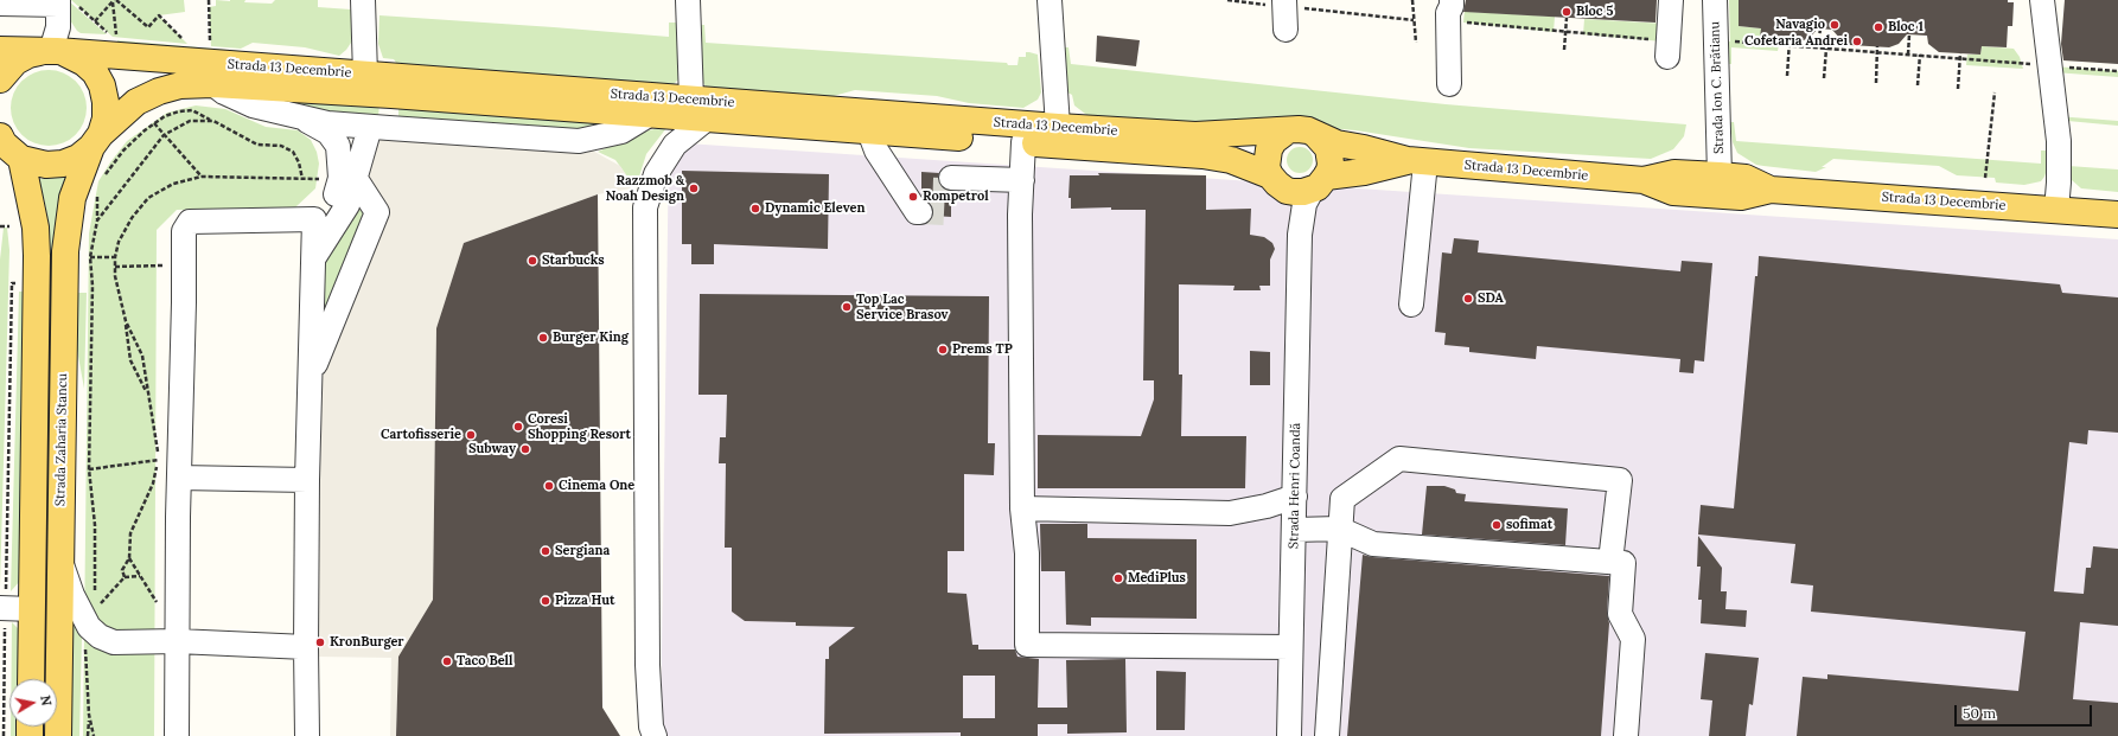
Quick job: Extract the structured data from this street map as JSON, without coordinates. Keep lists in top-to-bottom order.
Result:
{
  "streets": {
    "main road": ["Strada 13 Decembrie", "Strada Zaharia Stancu"],
    "street": ["Strada Ion C. Brătianu", "Strada Henri Coandă"]
  },
  "crossings": [
    ["Strada 13 Decembrie", "Strada Ion C. Brătianu"],
    ["Strada 13 Decembrie", "Strada Zaharia Stancu"],
    ["Strada 13 Decembrie", "Strada Henri Coandă"]
  ],
  "places": [
    "Bloc 5",
    "Navagio",
    "Bloc 1",
    "Cofetaria Andrei",
    "Razzmob & Noah Design",
    "Rompetrol",
    "Dynamic Eleven",
    "Starbucks",
    "SDA",
    "Top Lac Service Brasov",
    "Burger King",
    "Prems TP",
    "Coresi Shopping Resort",
    "Cartofisserie",
    "Subway",
    "Cinema One",
    "sofimat",
    "Sergiana",
    "MediPlus",
    "Pizza Hut",
    "KronBurger",
    "Taco Bell"
  ],
  "scale_bar": "50 m",
  "north": "right"
}
